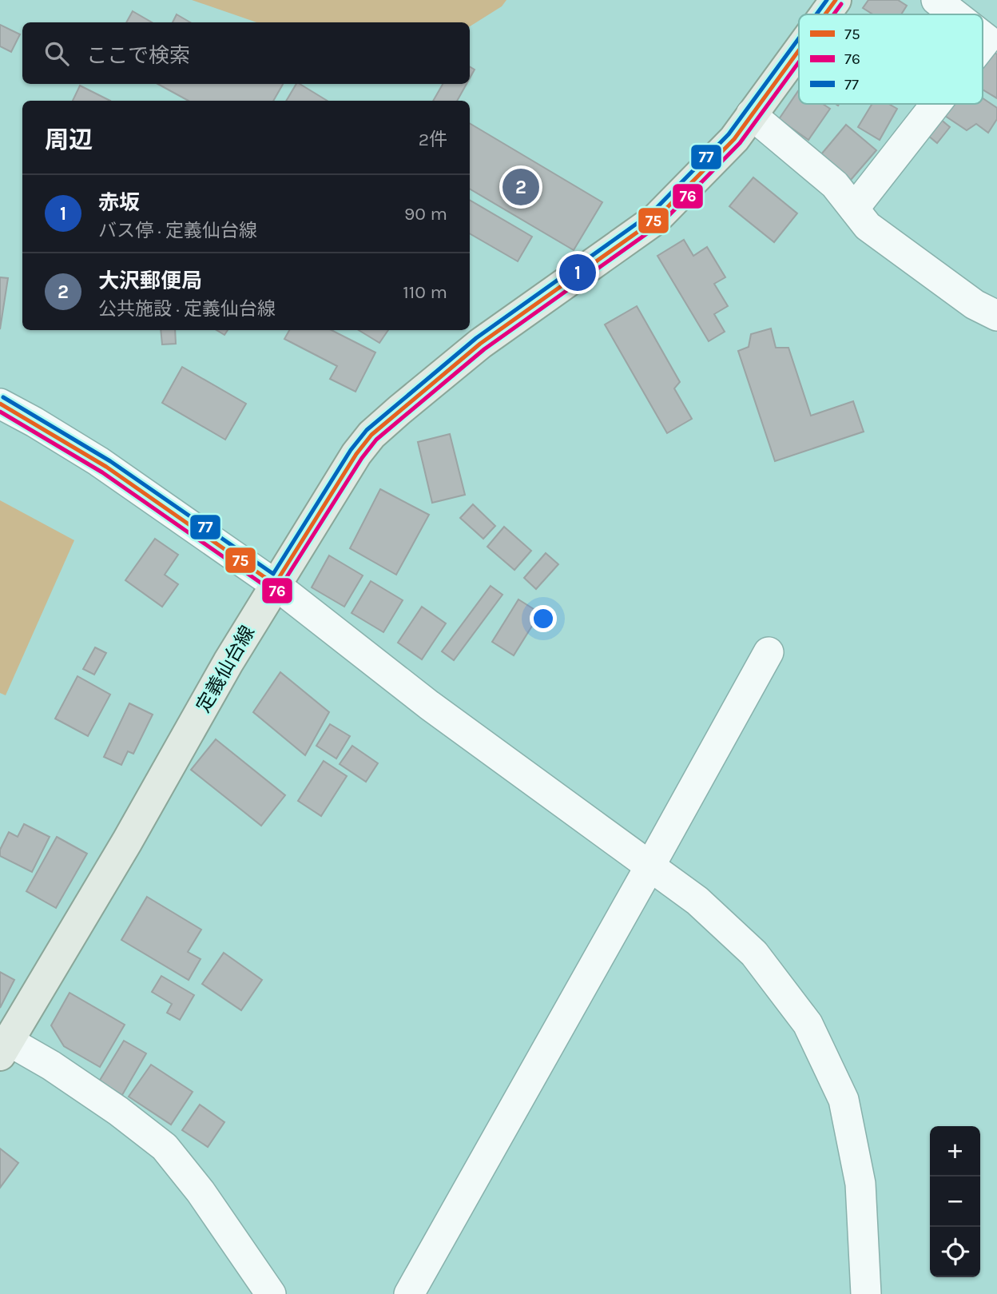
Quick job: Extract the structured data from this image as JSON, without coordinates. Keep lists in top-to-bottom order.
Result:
{
  "streets": {
    "main road": ["定義仙台線"]
  },
  "lines": ["transit line 75", "transit line 77", "transit line 76"],
  "legend": ["75", "76", "77"],
  "page": {
    "search": "ここで検索",
    "heading": ["周辺", "2件"],
    "pins": ["2", "1"],
    "list": [
      {
        "mark": "1",
        "name": "赤坂",
        "note": "バス停 · 定義仙台線",
        "value": "90 m"
      },
      {
        "mark": "2",
        "name": "大沢郵便局",
        "note": "公共施設 · 定義仙台線",
        "value": "110 m"
      }
    ],
    "map_buttons": ["+", "−"]
  }
}
